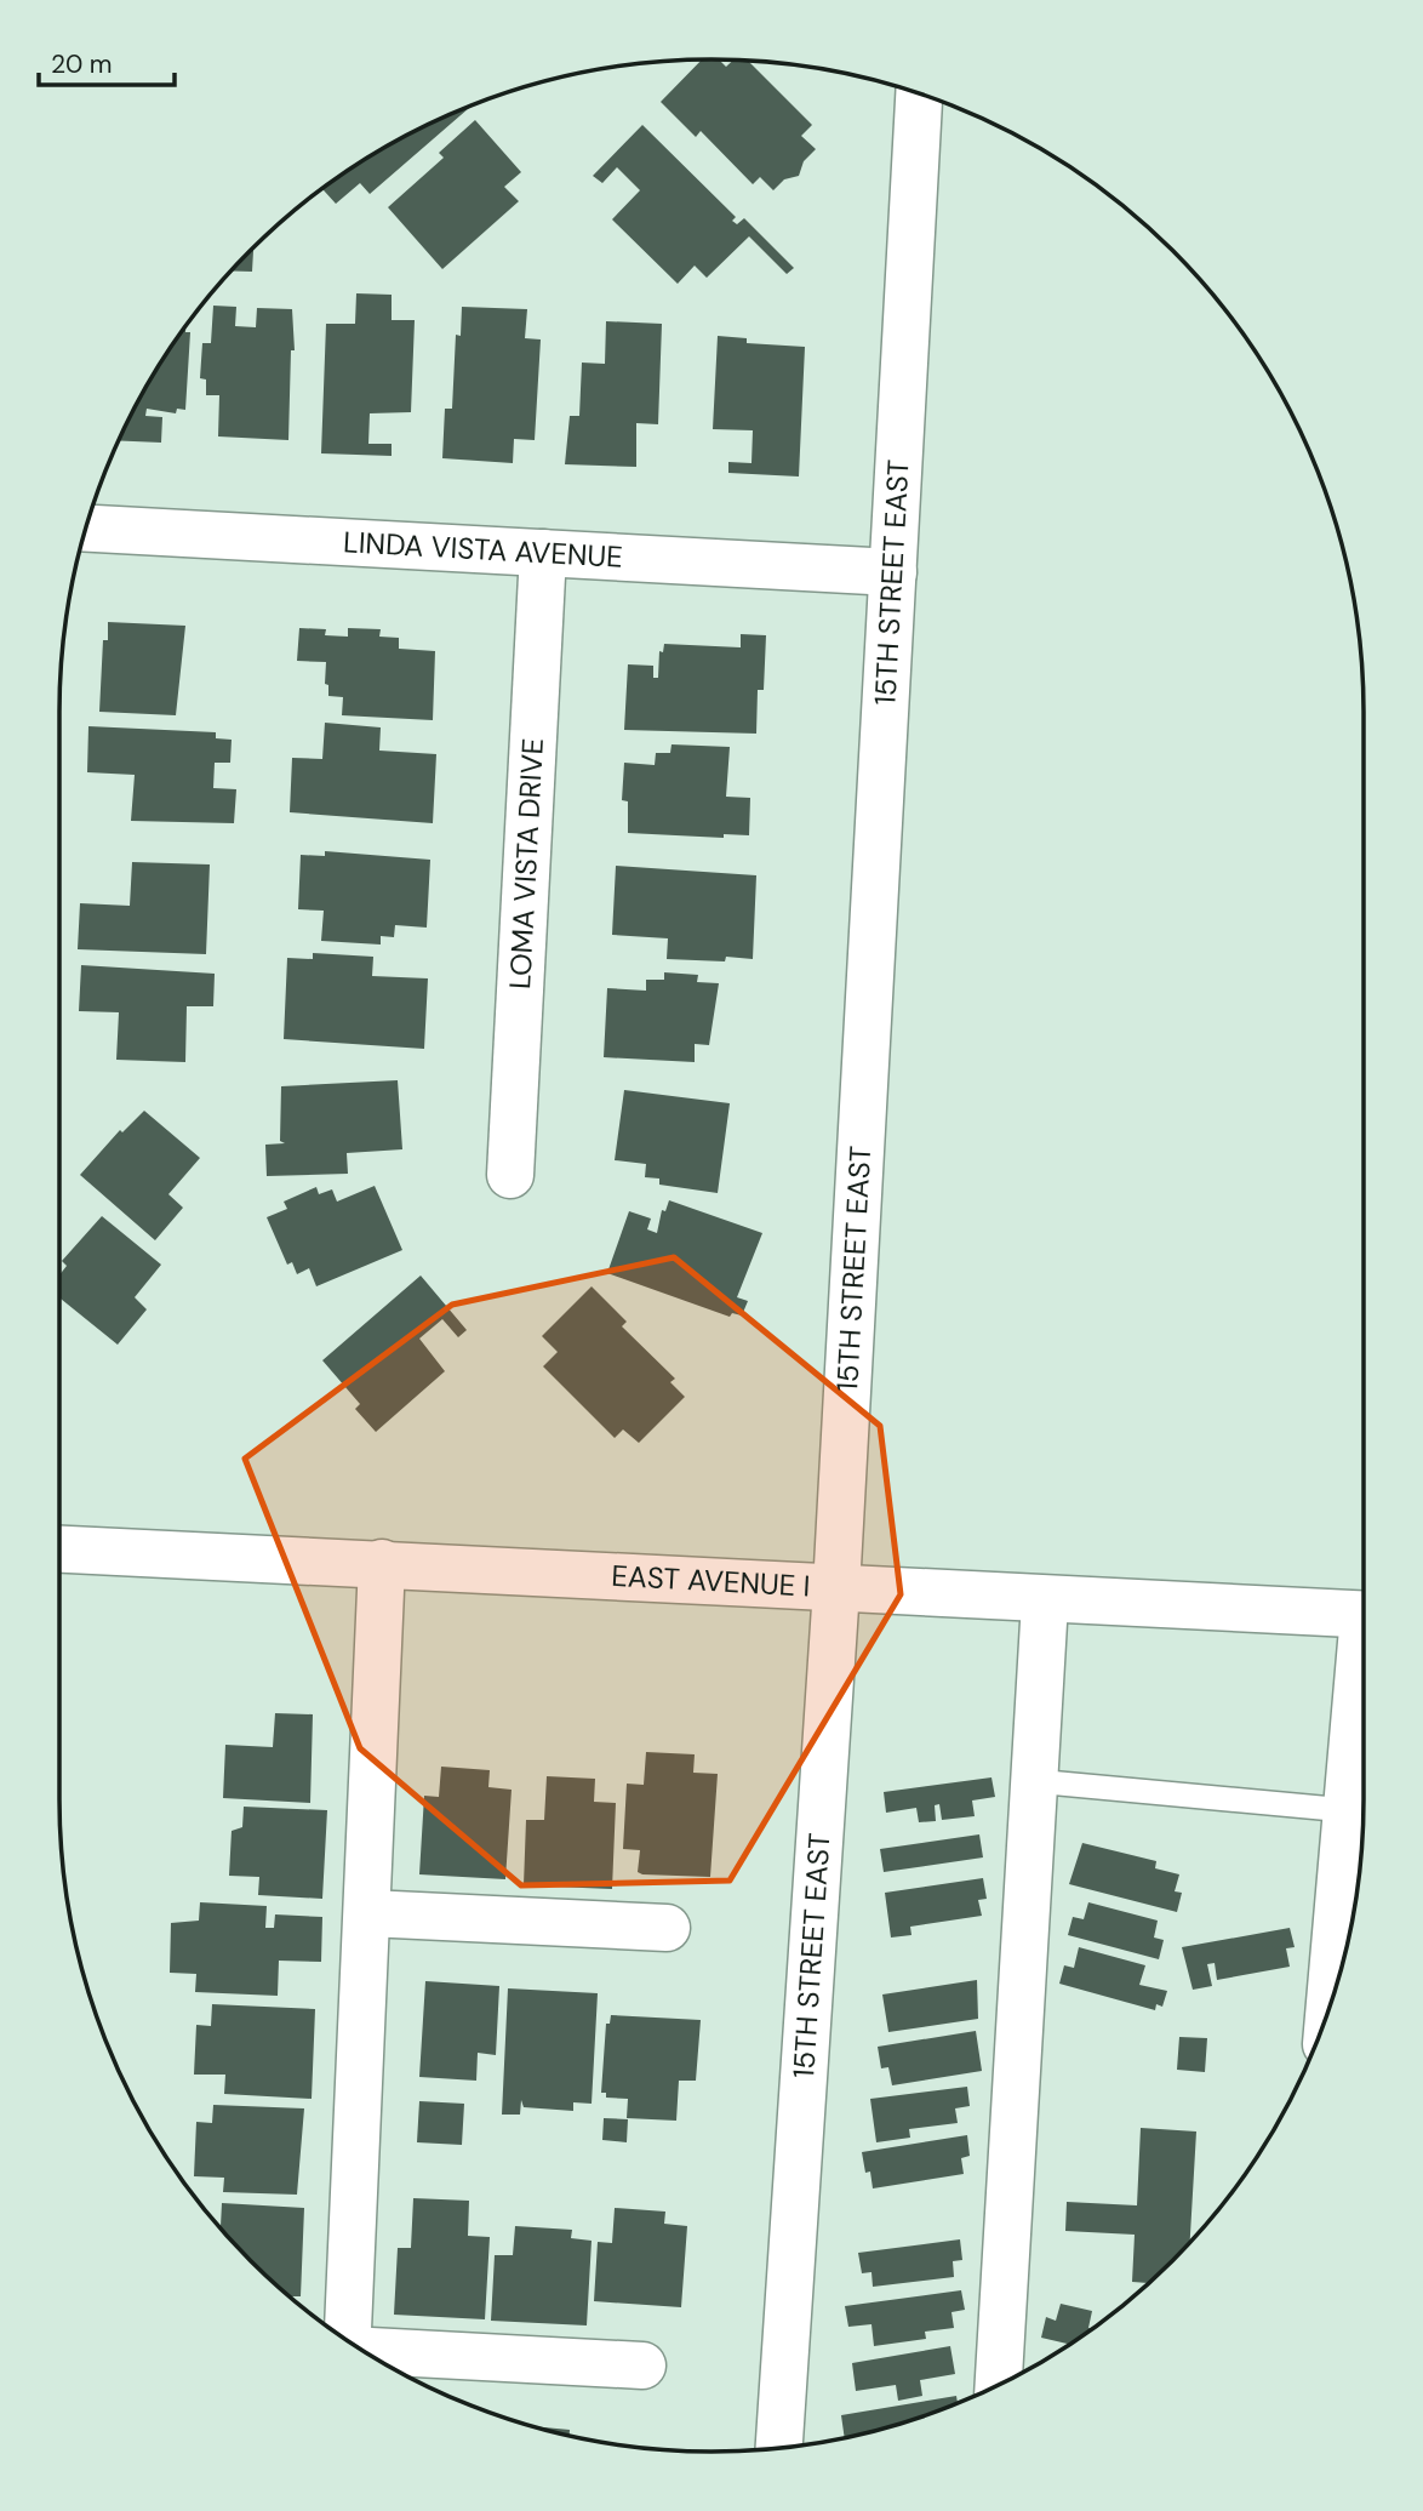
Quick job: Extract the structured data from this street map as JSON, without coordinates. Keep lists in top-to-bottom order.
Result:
{
  "streets": {
    "street": [
      "LINDA VISTA AVENUE",
      "15TH STREET EAST",
      "LOMA VISTA DRIVE",
      "EAST AVENUE I"
    ]
  },
  "crossings": [
    ["LINDA VISTA AVENUE", "15TH STREET EAST"],
    ["LINDA VISTA AVENUE", "LOMA VISTA DRIVE"],
    ["15TH STREET EAST", "EAST AVENUE I"]
  ],
  "scale_bar": "20 m"
}
